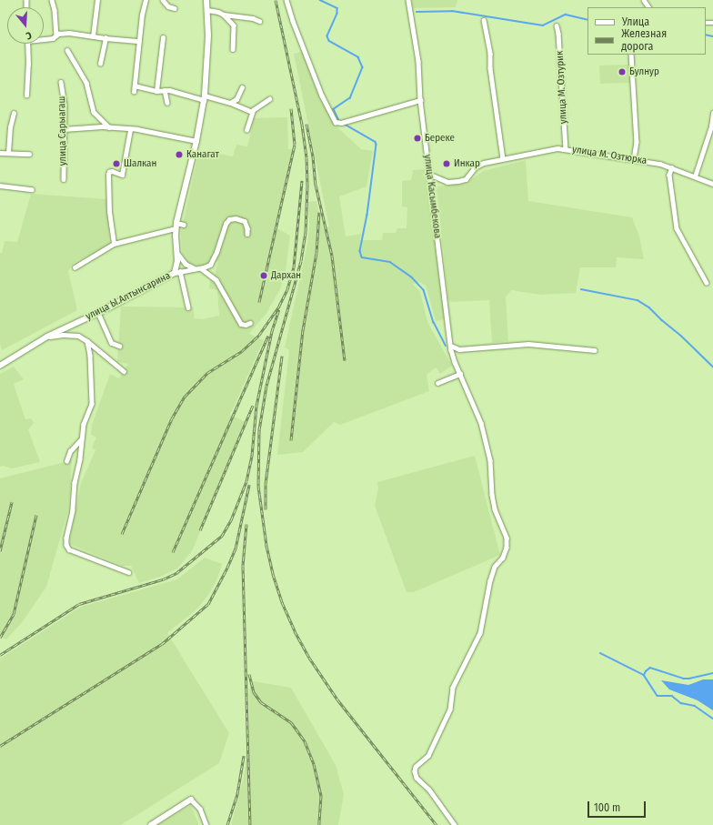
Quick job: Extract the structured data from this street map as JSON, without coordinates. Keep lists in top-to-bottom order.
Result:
{
  "streets": {
    "street": [
      "улица М. Озтурик",
      "улица Сарыагаш",
      "улица М. Озтюрка",
      "улица Касымбекова",
      "улица Ы.Алтынсарина"
    ]
  },
  "crossings": [
    ["улица М. Озтурик", "улица М. Озтюрка"],
    ["улица М. Озтюрка", "улица Касымбекова"]
  ],
  "places": [
    "Булнур",
    "Береке",
    "Канагат",
    "Шалкан",
    "Инкар",
    "Дархан"
  ],
  "legend": ["Улица", "Железная дорога"],
  "scale_bar": "100 m",
  "north": "bottom"
}
